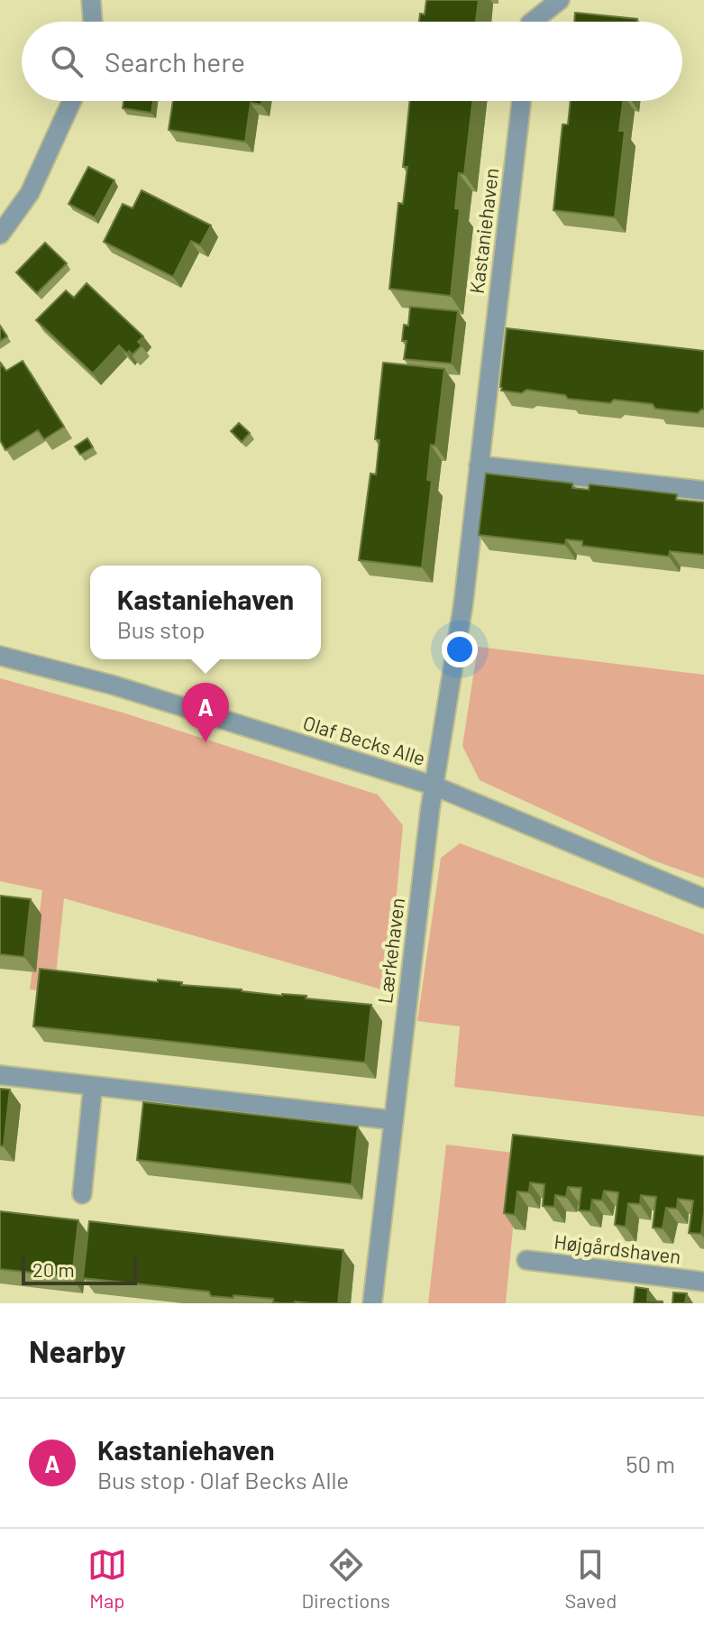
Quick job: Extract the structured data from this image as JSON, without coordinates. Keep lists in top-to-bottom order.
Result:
{
  "streets": {
    "street": [
      "Kastaniehaven",
      "Olaf Becks Alle",
      "Lærkehaven",
      "Højgårdshaven"
    ]
  },
  "crossings": [
    ["Kastaniehaven", "Olaf Becks Alle"],
    ["Kastaniehaven", "Lærkehaven"],
    ["Olaf Becks Alle", "Lærkehaven"]
  ],
  "scale_bar": "20 m",
  "page": {
    "search": "Search here",
    "popup": ["Kastaniehaven", "Bus stop"],
    "pins": "A",
    "scale": "20 m",
    "heading": "Nearby",
    "list": [
      {
        "mark": "A",
        "name": "Kastaniehaven",
        "note": "Bus stop · Olaf Becks Alle",
        "value": "50 m"
      }
    ],
    "nav": ["Map", "Directions", "Saved"]
  }
}
